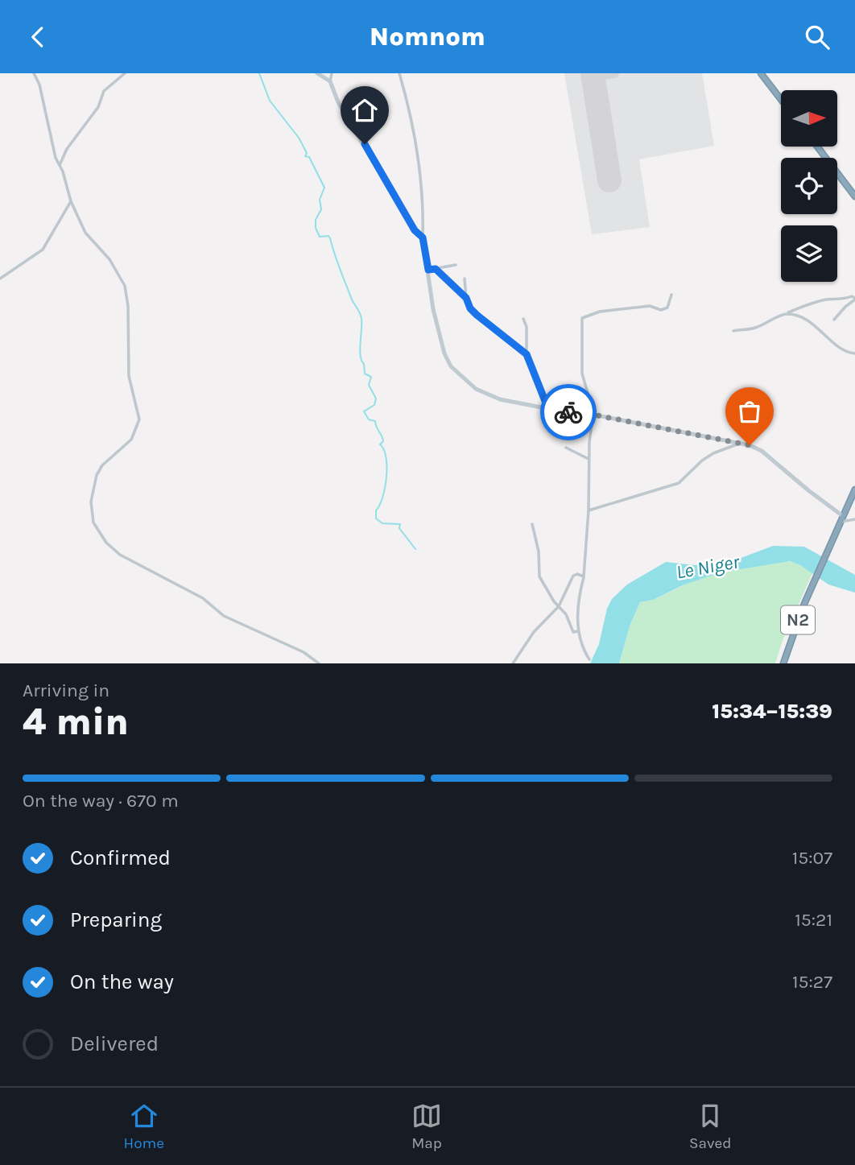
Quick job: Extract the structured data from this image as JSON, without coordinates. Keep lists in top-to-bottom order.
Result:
{
  "streets": {
    "highway": ["N2"]
  },
  "water": ["Le Niger"],
  "north": "right",
  "page": {
    "header": "Nomnom",
    "heading": ["4 min", "Arriving in", "15:34–15:39"],
    "bar": "On the way · 670 m",
    "list": [
      ["Confirmed", "15:07"],
      ["Preparing", "15:21"],
      ["On the way", "15:27"],
      "Delivered"
    ],
    "tabs": ["Home", "Map", "Saved"]
  }
}
